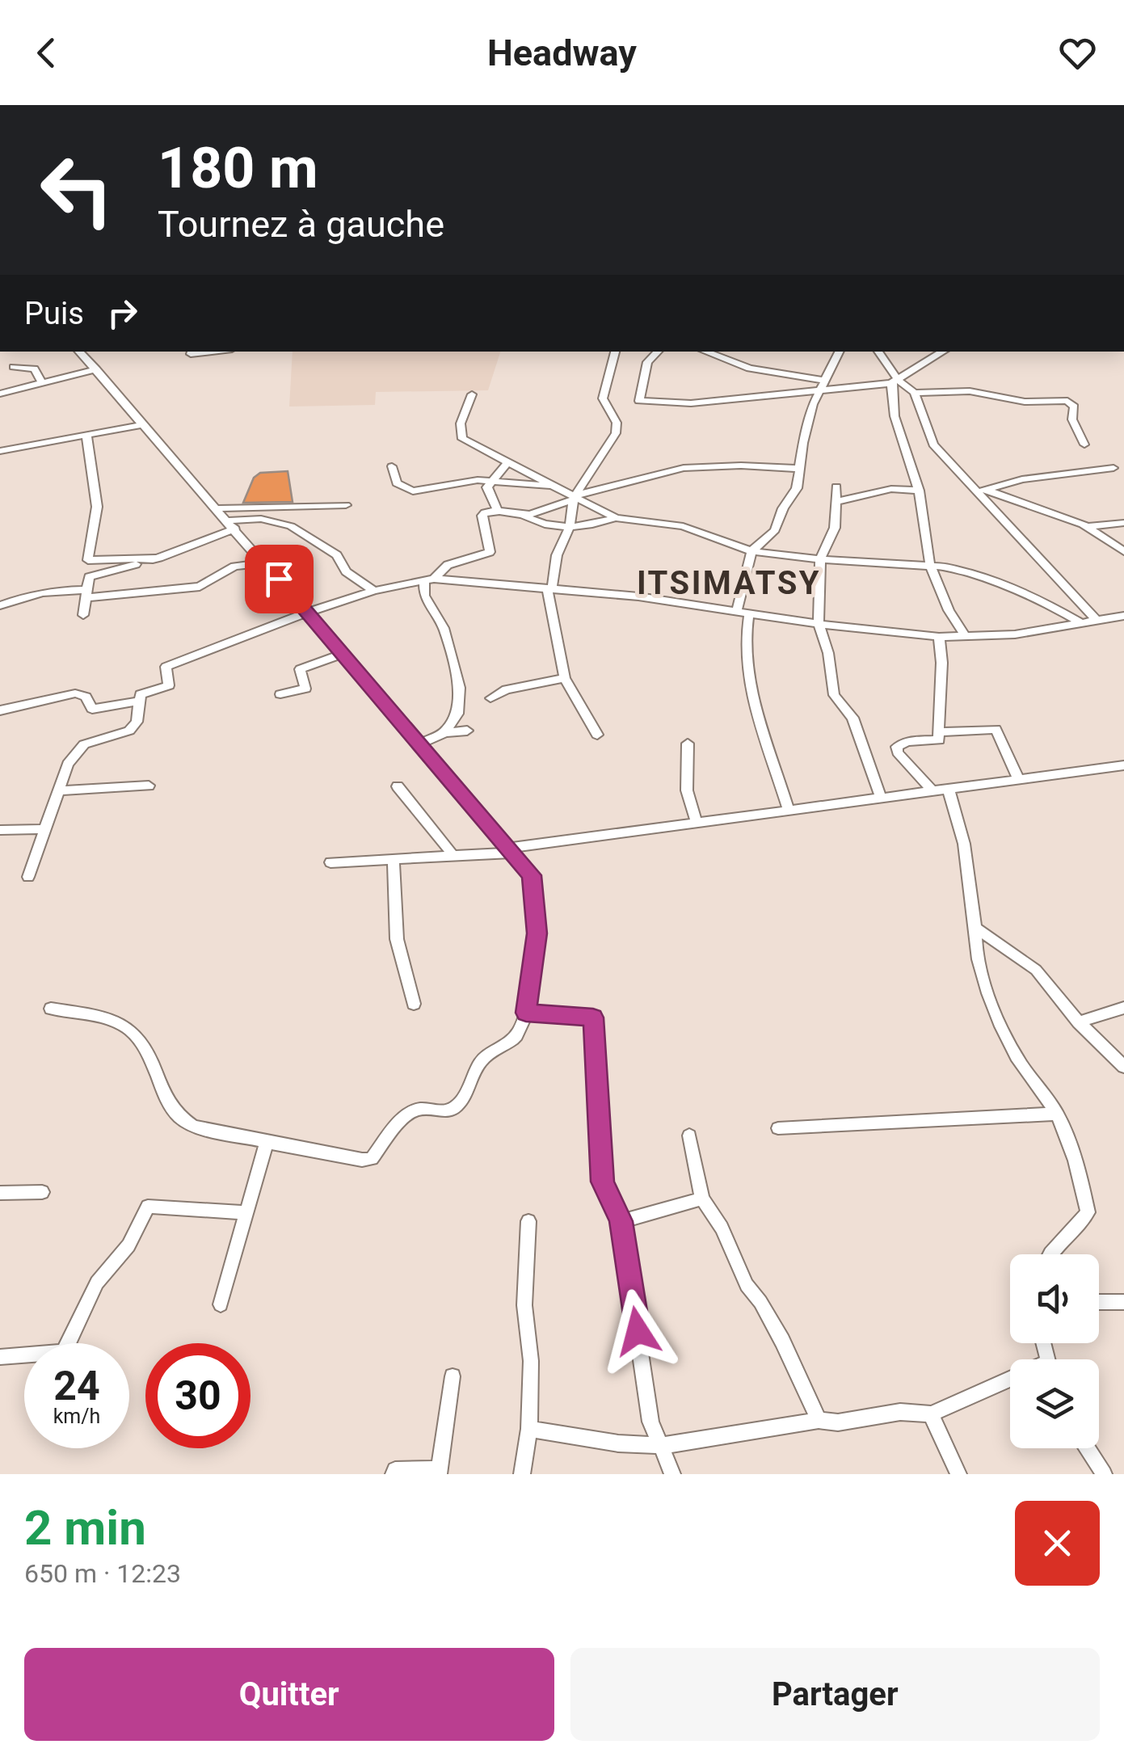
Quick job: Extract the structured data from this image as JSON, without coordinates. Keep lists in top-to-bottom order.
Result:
{
  "districts": ["ITSIMATSY"],
  "page": {
    "header": "Headway",
    "turn": ["180 m", "Tournez à gauche"],
    "then": "Puis",
    "speed": "24 km/h",
    "limit": "30",
    "heading": ["2 min", "650 m · 12:23"],
    "buttons": ["Quitter", "Partager"]
  }
}
